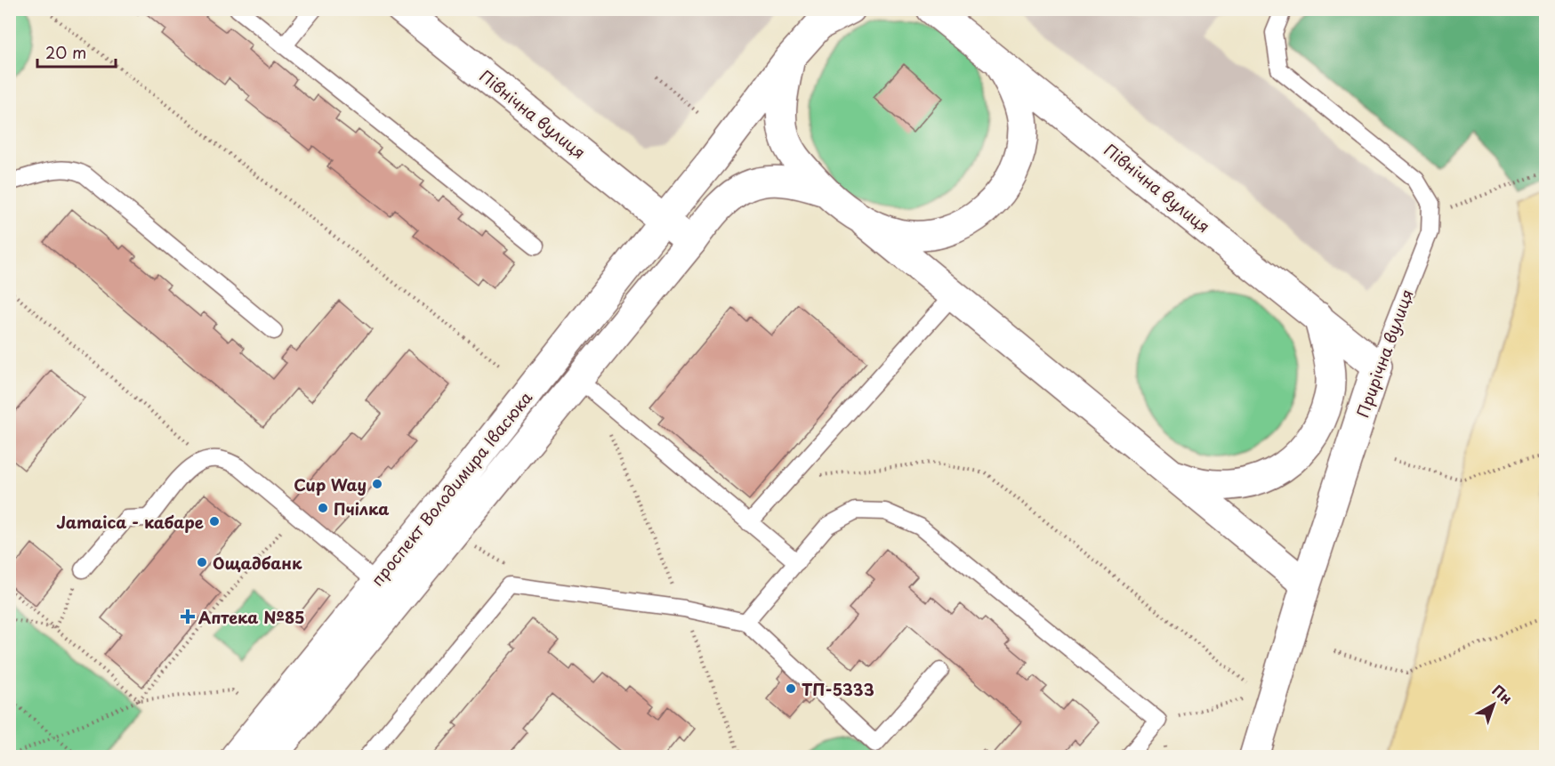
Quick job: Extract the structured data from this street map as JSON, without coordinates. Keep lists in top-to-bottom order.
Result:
{
  "streets": {
    "street": ["Північна вулиця", "Прирічна вулиця", "проспект Володимира Івасюка"]
  },
  "crossings": [
    ["Північна вулиця", "Прирічна вулиця"],
    ["Північна вулиця", "проспект Володимира Івасюка"]
  ],
  "places": {
    "other": [
      "Cup Way",
      "Пчілка",
      "Jamaica - кабаре",
      "Ощадбанк",
      "ТП-5333"
    ],
    "health": ["Аптека №85"]
  },
  "scale_bar": "20 m",
  "north": "top right"
}
